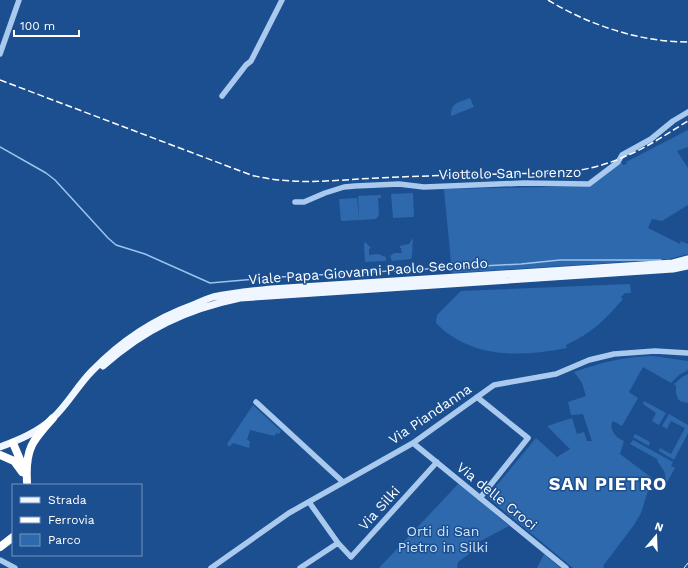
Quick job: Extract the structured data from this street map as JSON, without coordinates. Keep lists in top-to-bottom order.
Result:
{
  "streets": {
    "main road": ["Viale Papa Giovanni Paolo Secondo"],
    "street": [
      "Viottolo San Lorenzo",
      "Via Piandanna",
      "Via delle Croci",
      "Via Silki"
    ]
  },
  "crossings": [
    ["Via Piandanna", "Via delle Croci"],
    ["Via Piandanna", "Via Silki"],
    ["Via delle Croci", "Via Silki"]
  ],
  "districts": ["SAN PIETRO"],
  "parks": ["Orti di San Pietro in Silki"],
  "legend": ["Strada", "Ferrovia", "Parco"],
  "scale_bar": "100 m",
  "north": "top"
}
